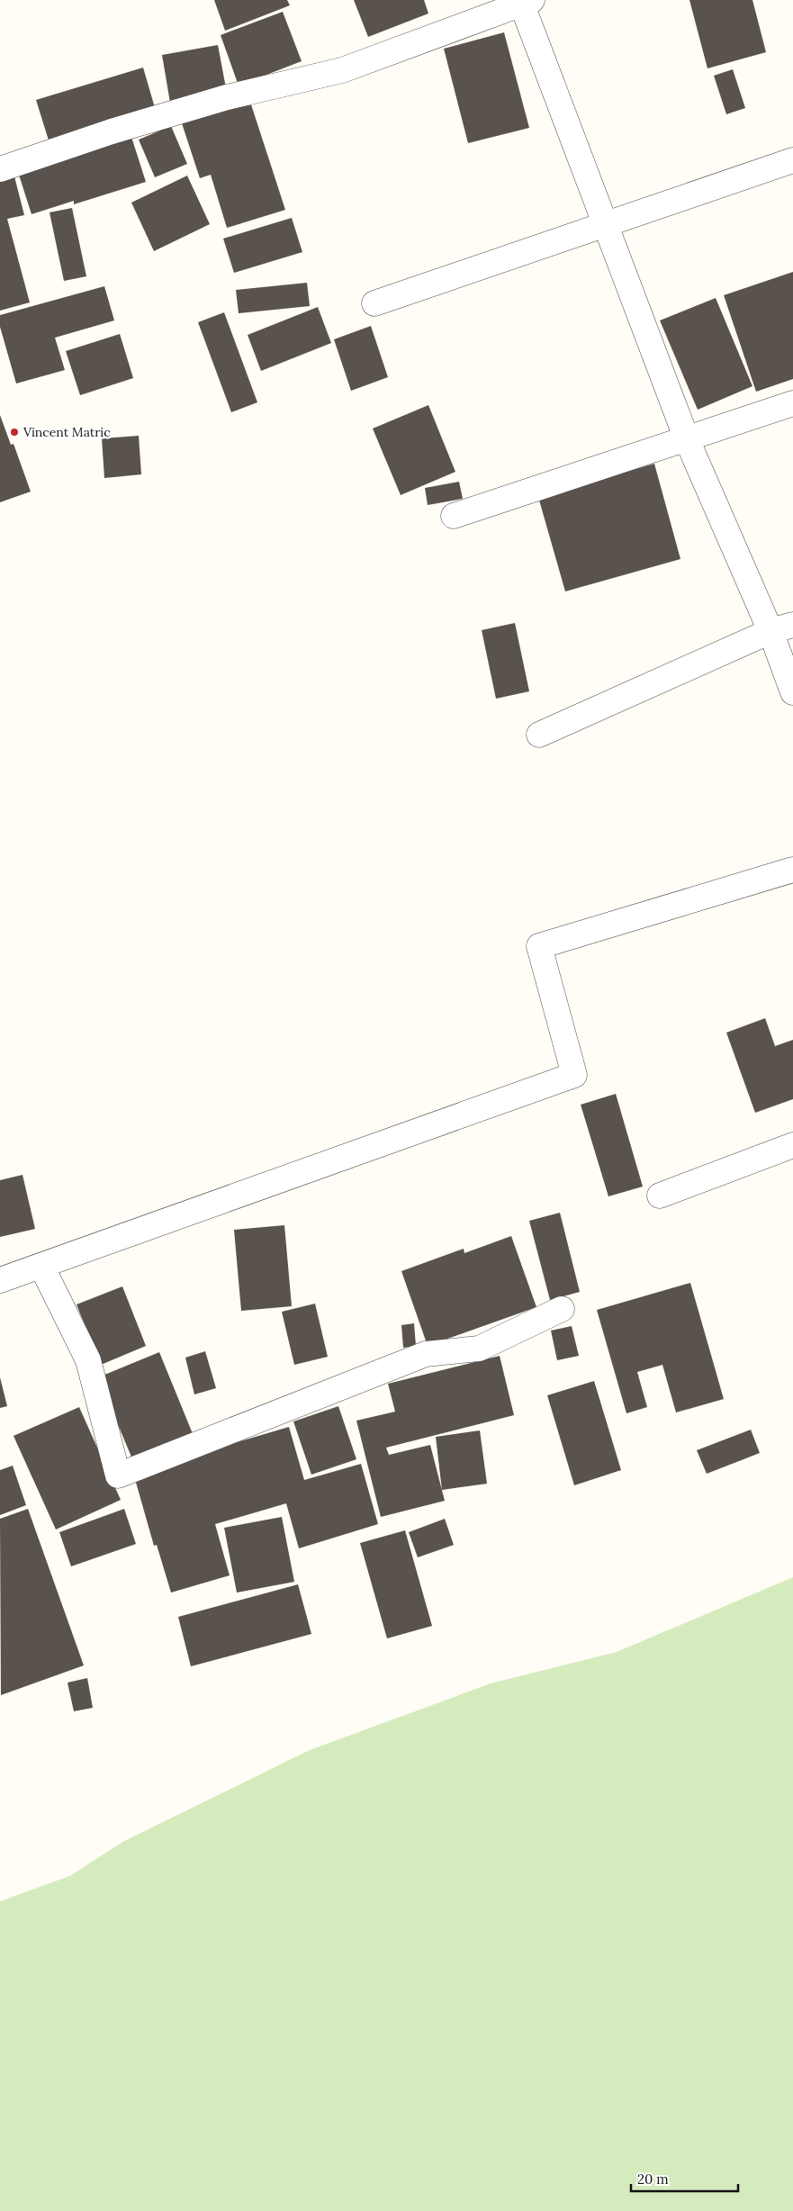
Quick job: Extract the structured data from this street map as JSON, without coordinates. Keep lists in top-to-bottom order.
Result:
{
  "places": ["Vincent Matric"],
  "scale_bar": "20 m"
}
